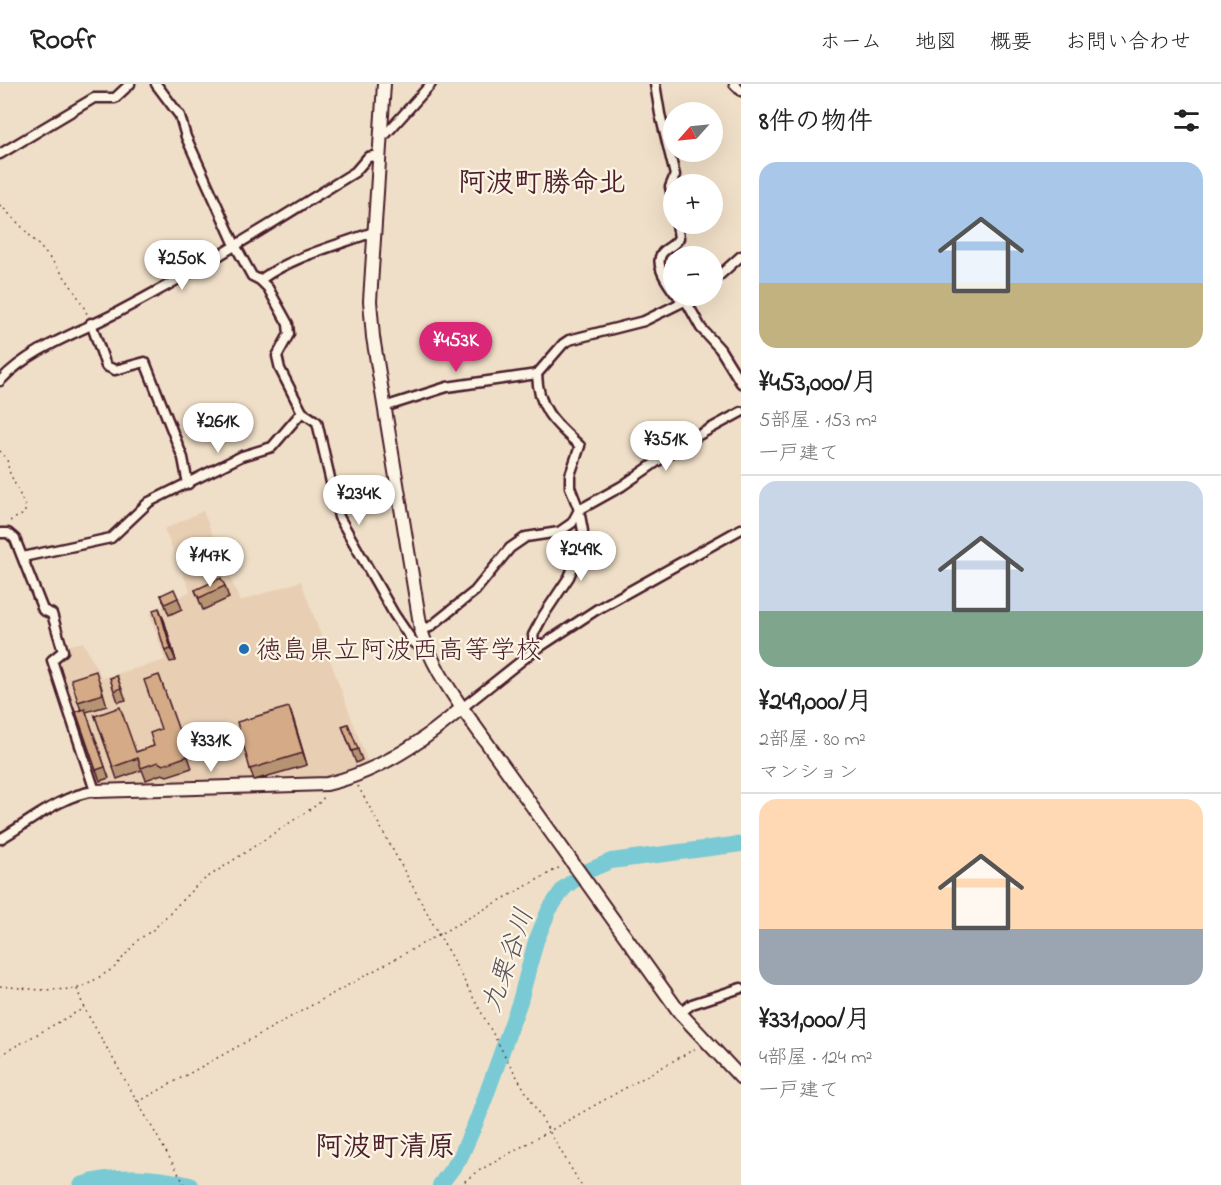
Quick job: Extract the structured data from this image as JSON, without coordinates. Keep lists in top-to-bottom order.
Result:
{
  "districts": ["阿波町勝命北", "阿波町清原"],
  "water": ["九栗谷川"],
  "places": ["徳島県立阿波西高等学校"],
  "north": "bottom left",
  "page": {
    "header": "Roofr",
    "nav": [
      "ホーム",
      "地図",
      "概要",
      "お問い合わせ"
    ],
    "heading": "8件の物件",
    "map_buttons": ["+", "−"],
    "list": [
      {
        "name": "¥453,000/月",
        "note": "5部屋 · 153 m² · 一戸建て"
      },
      {
        "name": "¥249,000/月",
        "note": "2部屋 · 80 m² · マンション"
      },
      {
        "name": "¥331,000/月",
        "note": "4部屋 · 124 m² · 一戸建て"
      }
    ],
    "price": [
      "¥250K",
      "¥453K",
      "¥261K",
      "¥351K",
      "¥234K",
      "¥249K",
      "¥147K",
      "¥331K"
    ]
  }
}
